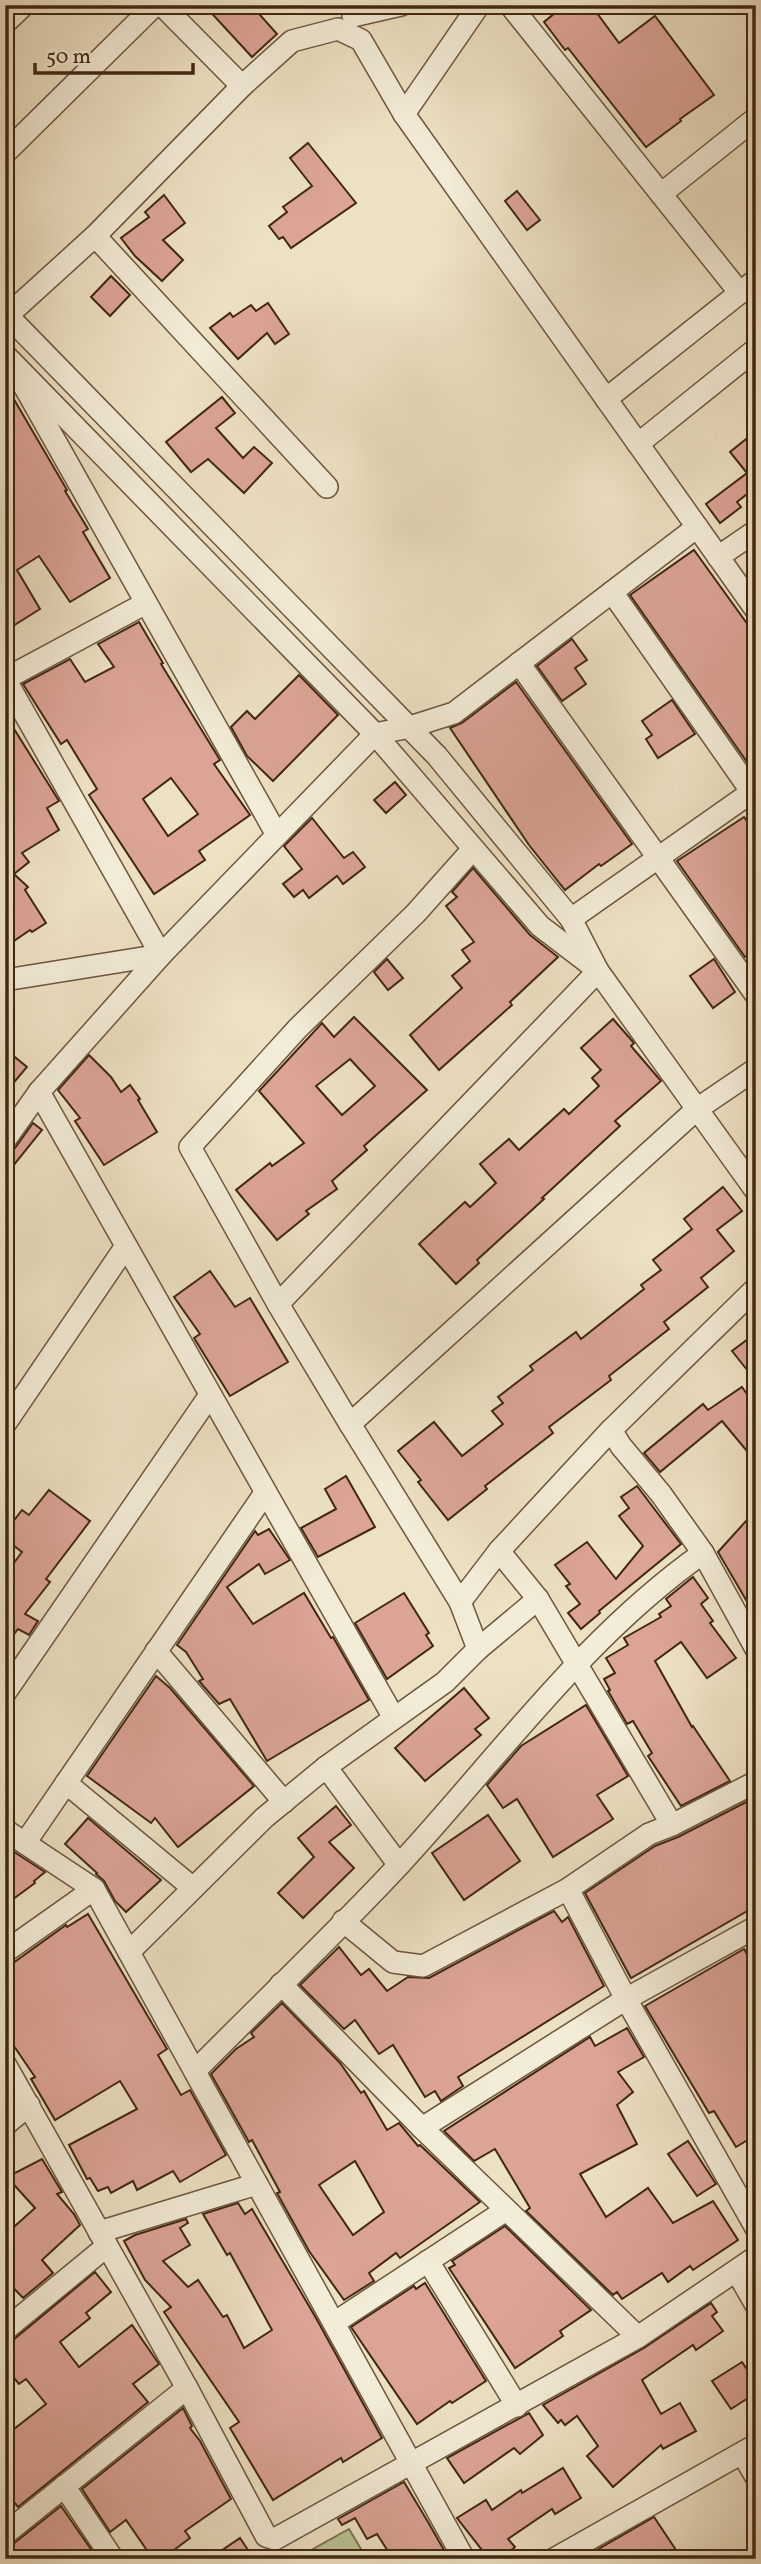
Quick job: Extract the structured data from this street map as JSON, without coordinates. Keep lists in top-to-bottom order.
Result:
{
  "scale_bar": "50 m"
}
